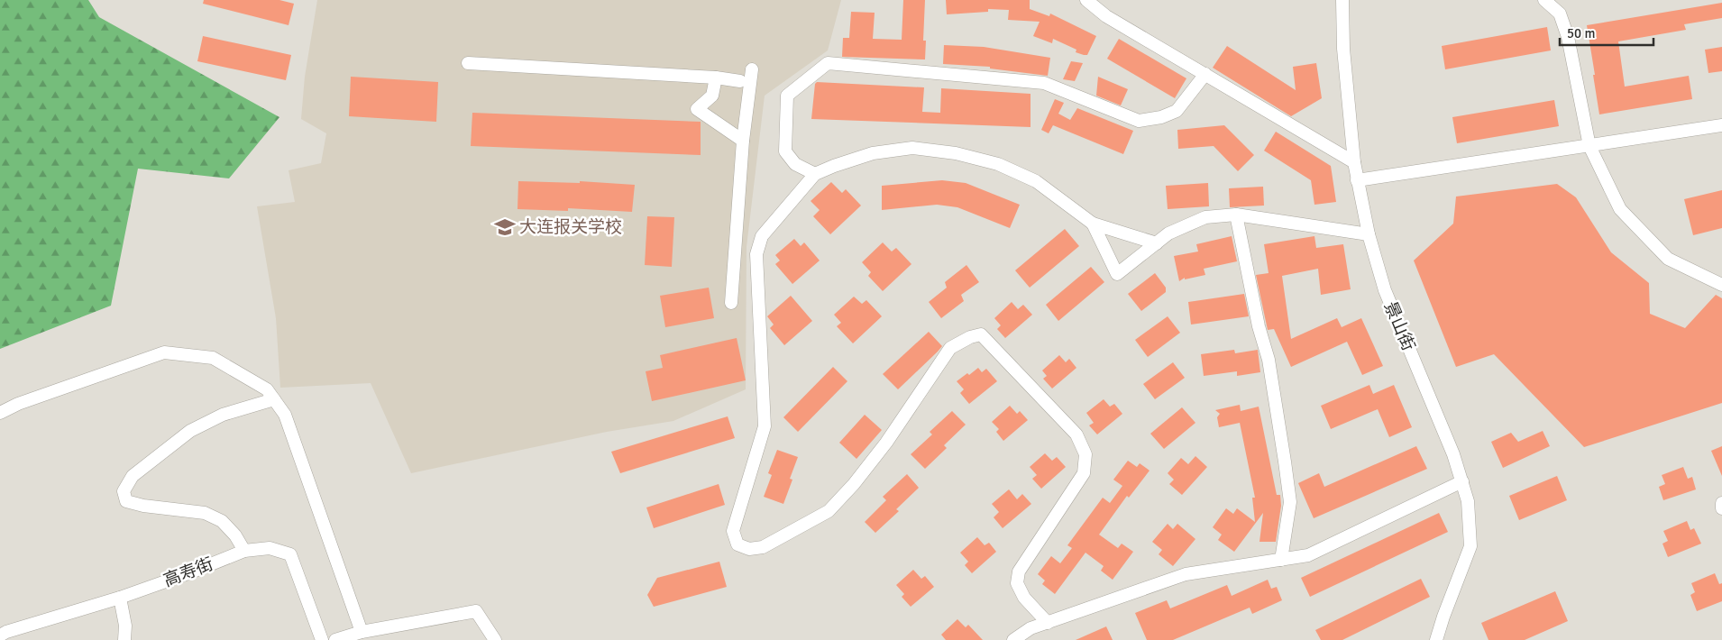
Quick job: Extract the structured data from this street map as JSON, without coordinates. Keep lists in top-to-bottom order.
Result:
{
  "streets": {
    "street": ["景山街", "高寿街"]
  },
  "places": {
    "school or university": ["大连报关学校"]
  },
  "scale_bar": "50 m"
}
